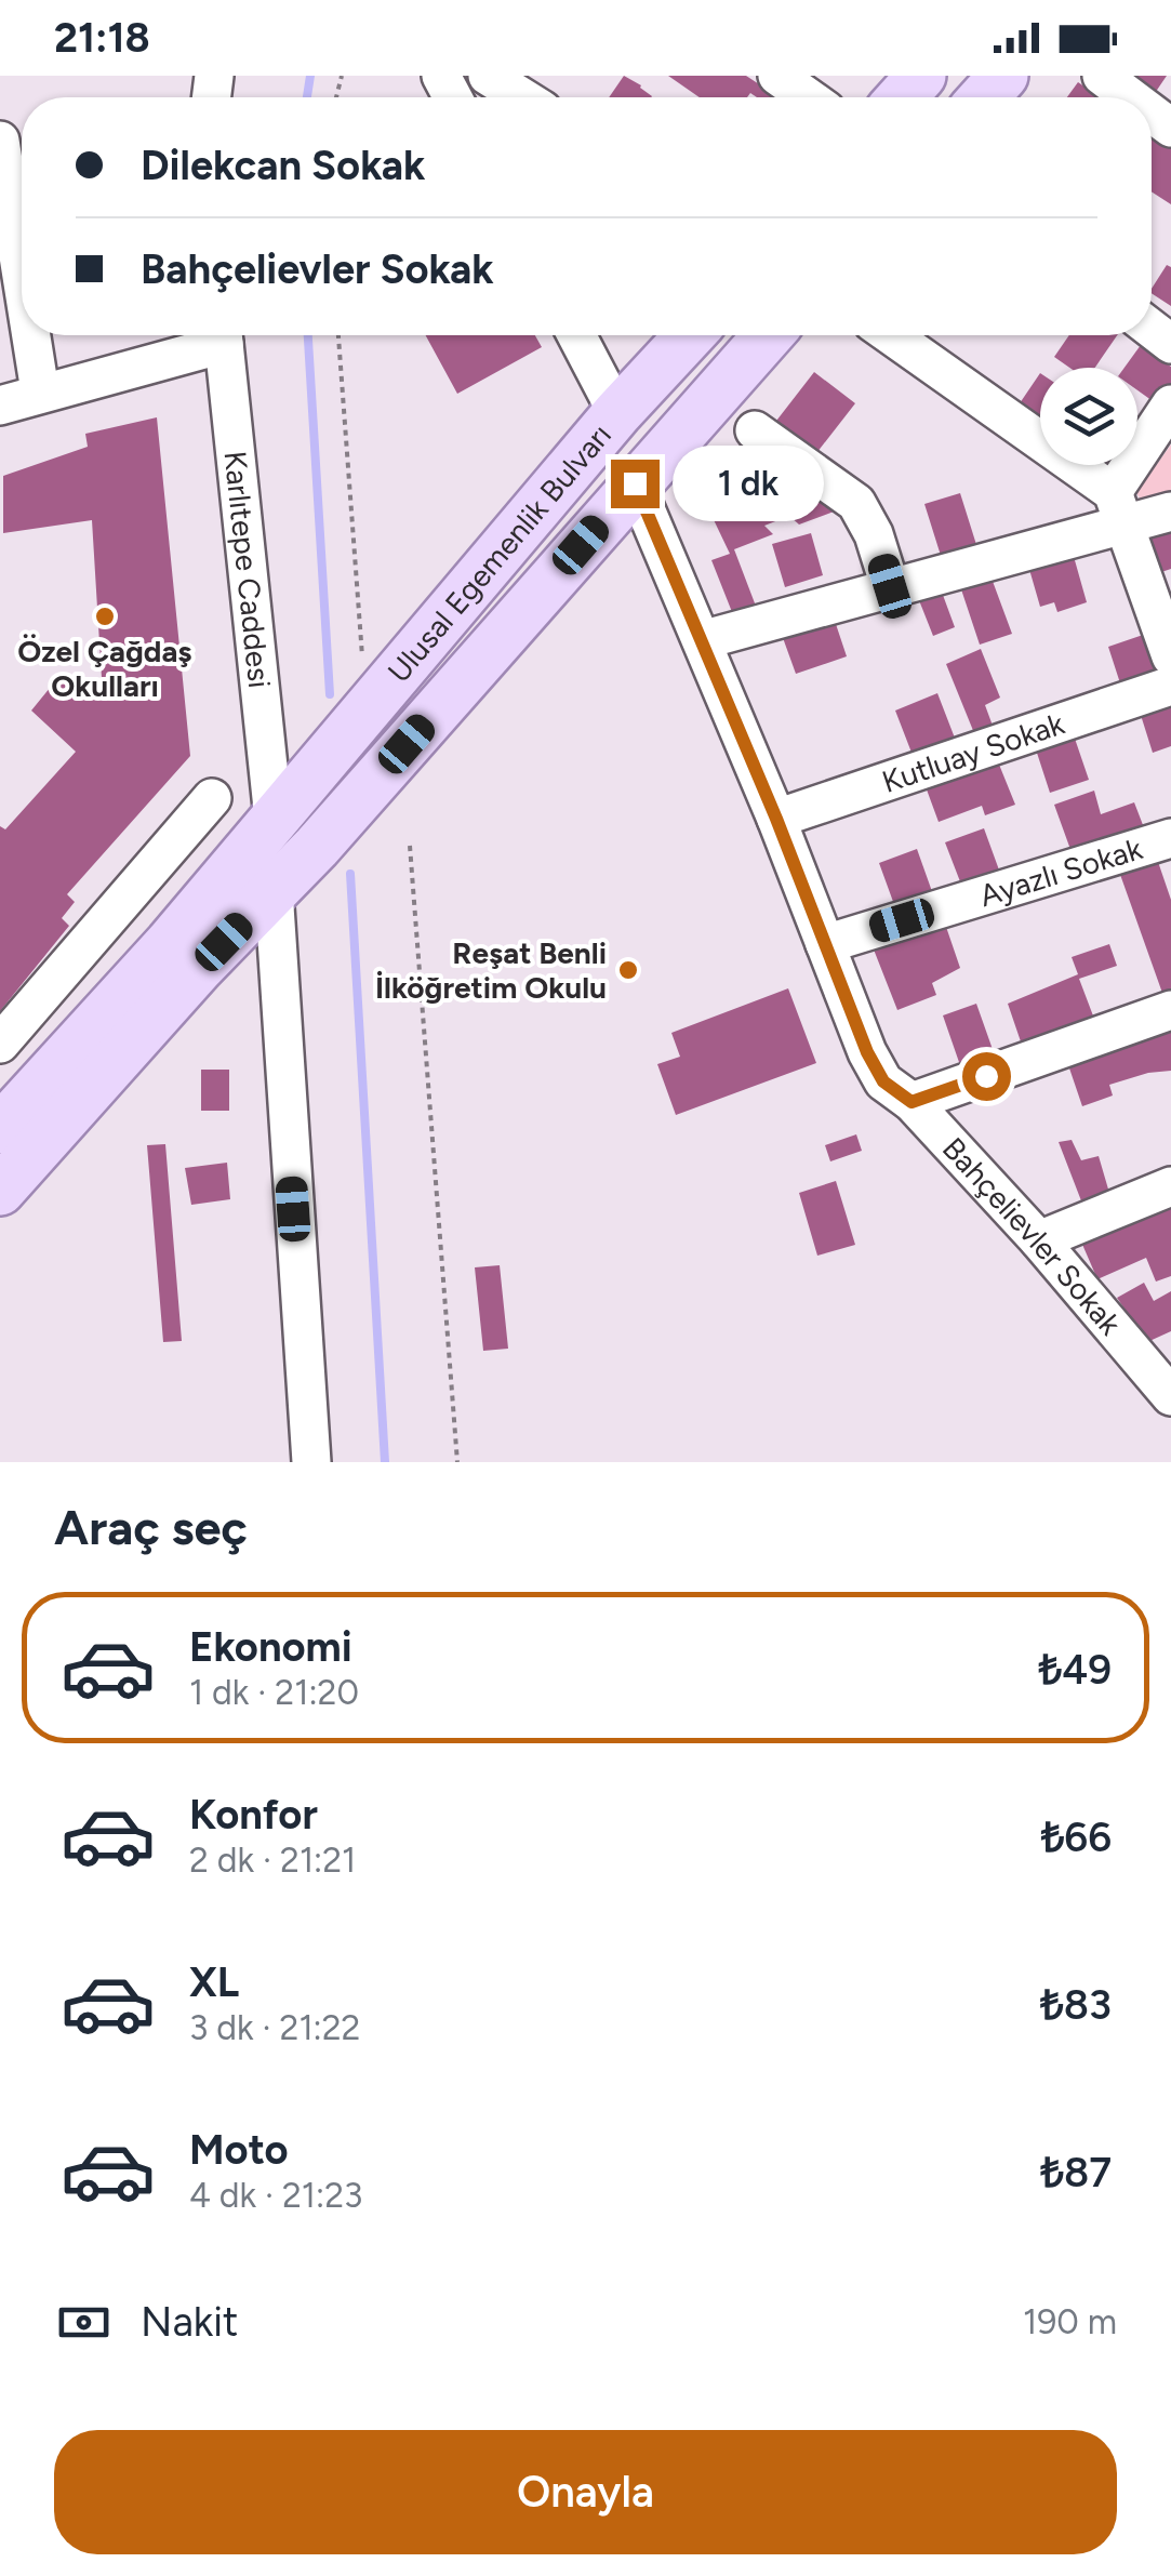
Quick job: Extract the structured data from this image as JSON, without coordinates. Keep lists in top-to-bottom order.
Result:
{
  "streets": {
    "main road": ["Ulusal Egemenlik Bulvarı"],
    "street": [
      "Karlıtepe Caddesi",
      "Kutluay Sokak",
      "Ayazlı Sokak",
      "Bahçelievler Sokak"
    ]
  },
  "crossings": [
    ["Ulusal Egemenlik Bulvarı", "Karlıtepe Caddesi"],
    ["Ulusal Egemenlik Bulvarı", "Bahçelievler Sokak"],
    ["Kutluay Sokak", "Bahçelievler Sokak"],
    ["Ayazlı Sokak", "Bahçelievler Sokak"]
  ],
  "places": ["Özel Çağdaş Okulları", "Reşat Benli İlköğretim Okulu"],
  "page": {
    "status": "21:18",
    "banner": ["Dilekcan Sokak", "Bahçelievler Sokak"],
    "bubble": "1 dk",
    "heading": "Araç seç",
    "list": [
      {
        "name": "Ekonomi",
        "note": "1 dk · 21:20",
        "value": "₺49"
      },
      {
        "name": "Konfor",
        "note": "2 dk · 21:21",
        "value": "₺66"
      },
      {
        "name": "XL",
        "note": "3 dk · 21:22",
        "value": "₺83"
      },
      {
        "name": "Moto",
        "note": "4 dk · 21:23",
        "value": "₺87"
      }
    ],
    "pay": ["Nakit", "190 m"],
    "buttons": "Onayla"
  }
}
